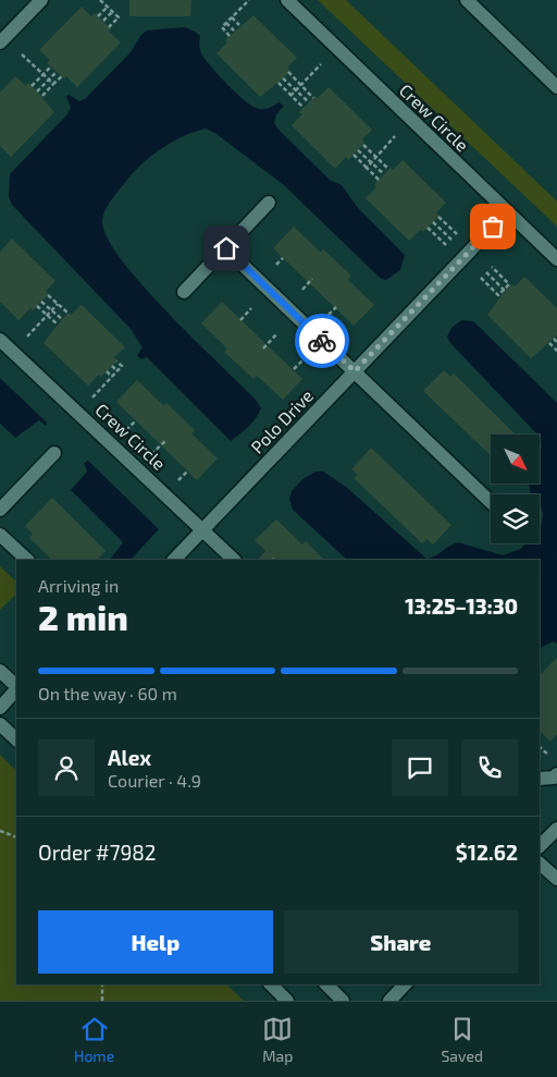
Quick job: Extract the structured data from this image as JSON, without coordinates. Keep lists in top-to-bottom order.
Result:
{
  "streets": {
    "street": ["Crew Circle", "Polo Drive"]
  },
  "crossings": [
    ["Crew Circle", "Polo Drive"]
  ],
  "north": "bottom right",
  "page": {
    "heading": ["2 min", "Arriving in", "13:25–13:30"],
    "panel": [
      "Alex",
      "Courier · 4.9",
      "Order #7982",
      "$12.62"
    ],
    "bar": "On the way · 60 m",
    "buttons": ["Help", "Share"],
    "tabs": ["Home", "Map", "Saved"]
  }
}
